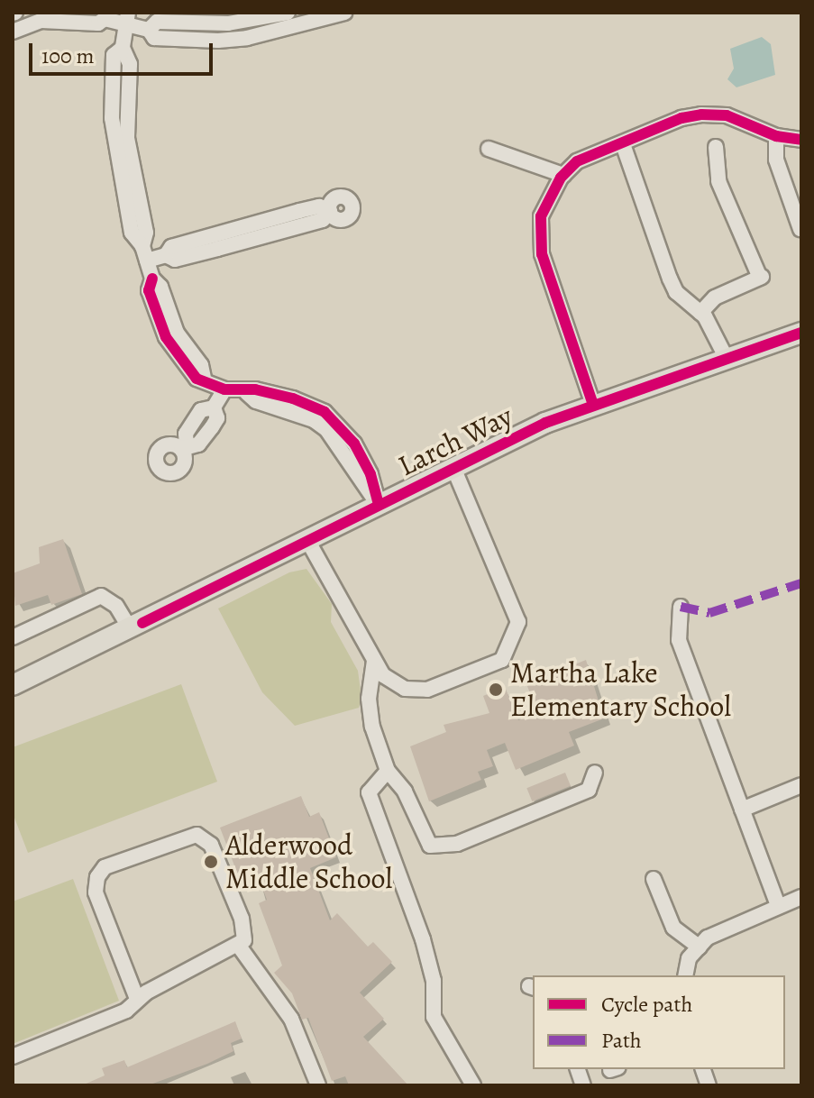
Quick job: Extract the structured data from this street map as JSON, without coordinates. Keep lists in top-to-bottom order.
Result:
{
  "streets": {
    "main road": ["Larch Way"]
  },
  "places": ["Martha Lake Elementary School", "Alderwood Middle School"],
  "legend": ["Cycle path", "Path"],
  "scale_bar": "100 m"
}
